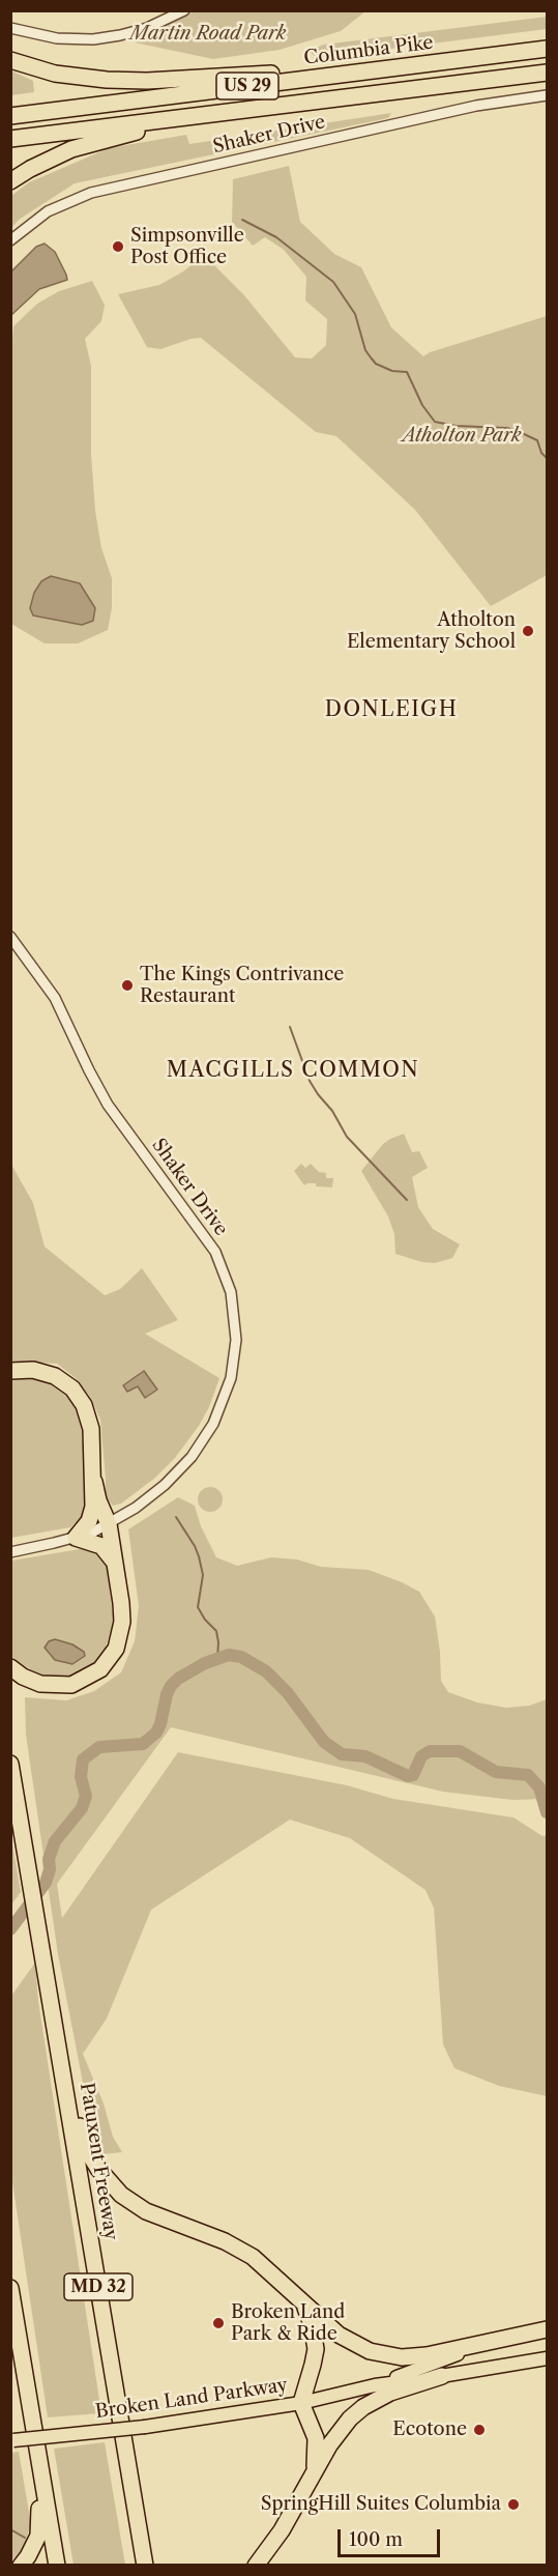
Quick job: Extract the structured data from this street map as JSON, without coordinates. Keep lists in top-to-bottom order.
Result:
{
  "streets": {
    "highway": [
      "Columbia Pike",
      "US 29",
      "Patuxent Freeway",
      "MD 32"
    ],
    "main road": ["Broken Land Parkway"],
    "street": ["Shaker Drive"]
  },
  "districts": ["DONLEIGH", "MACGILLS COMMON"],
  "parks": ["Martin Road Park", "Atholton Park"],
  "places": [
    "Simpsonville Post Office",
    "Atholton Elementary School",
    "The Kings Contrivance Restaurant",
    "Broken Land Park & Ride",
    "Ecotone",
    "SpringHill Suites Columbia"
  ],
  "scale_bar": "100 m"
}
